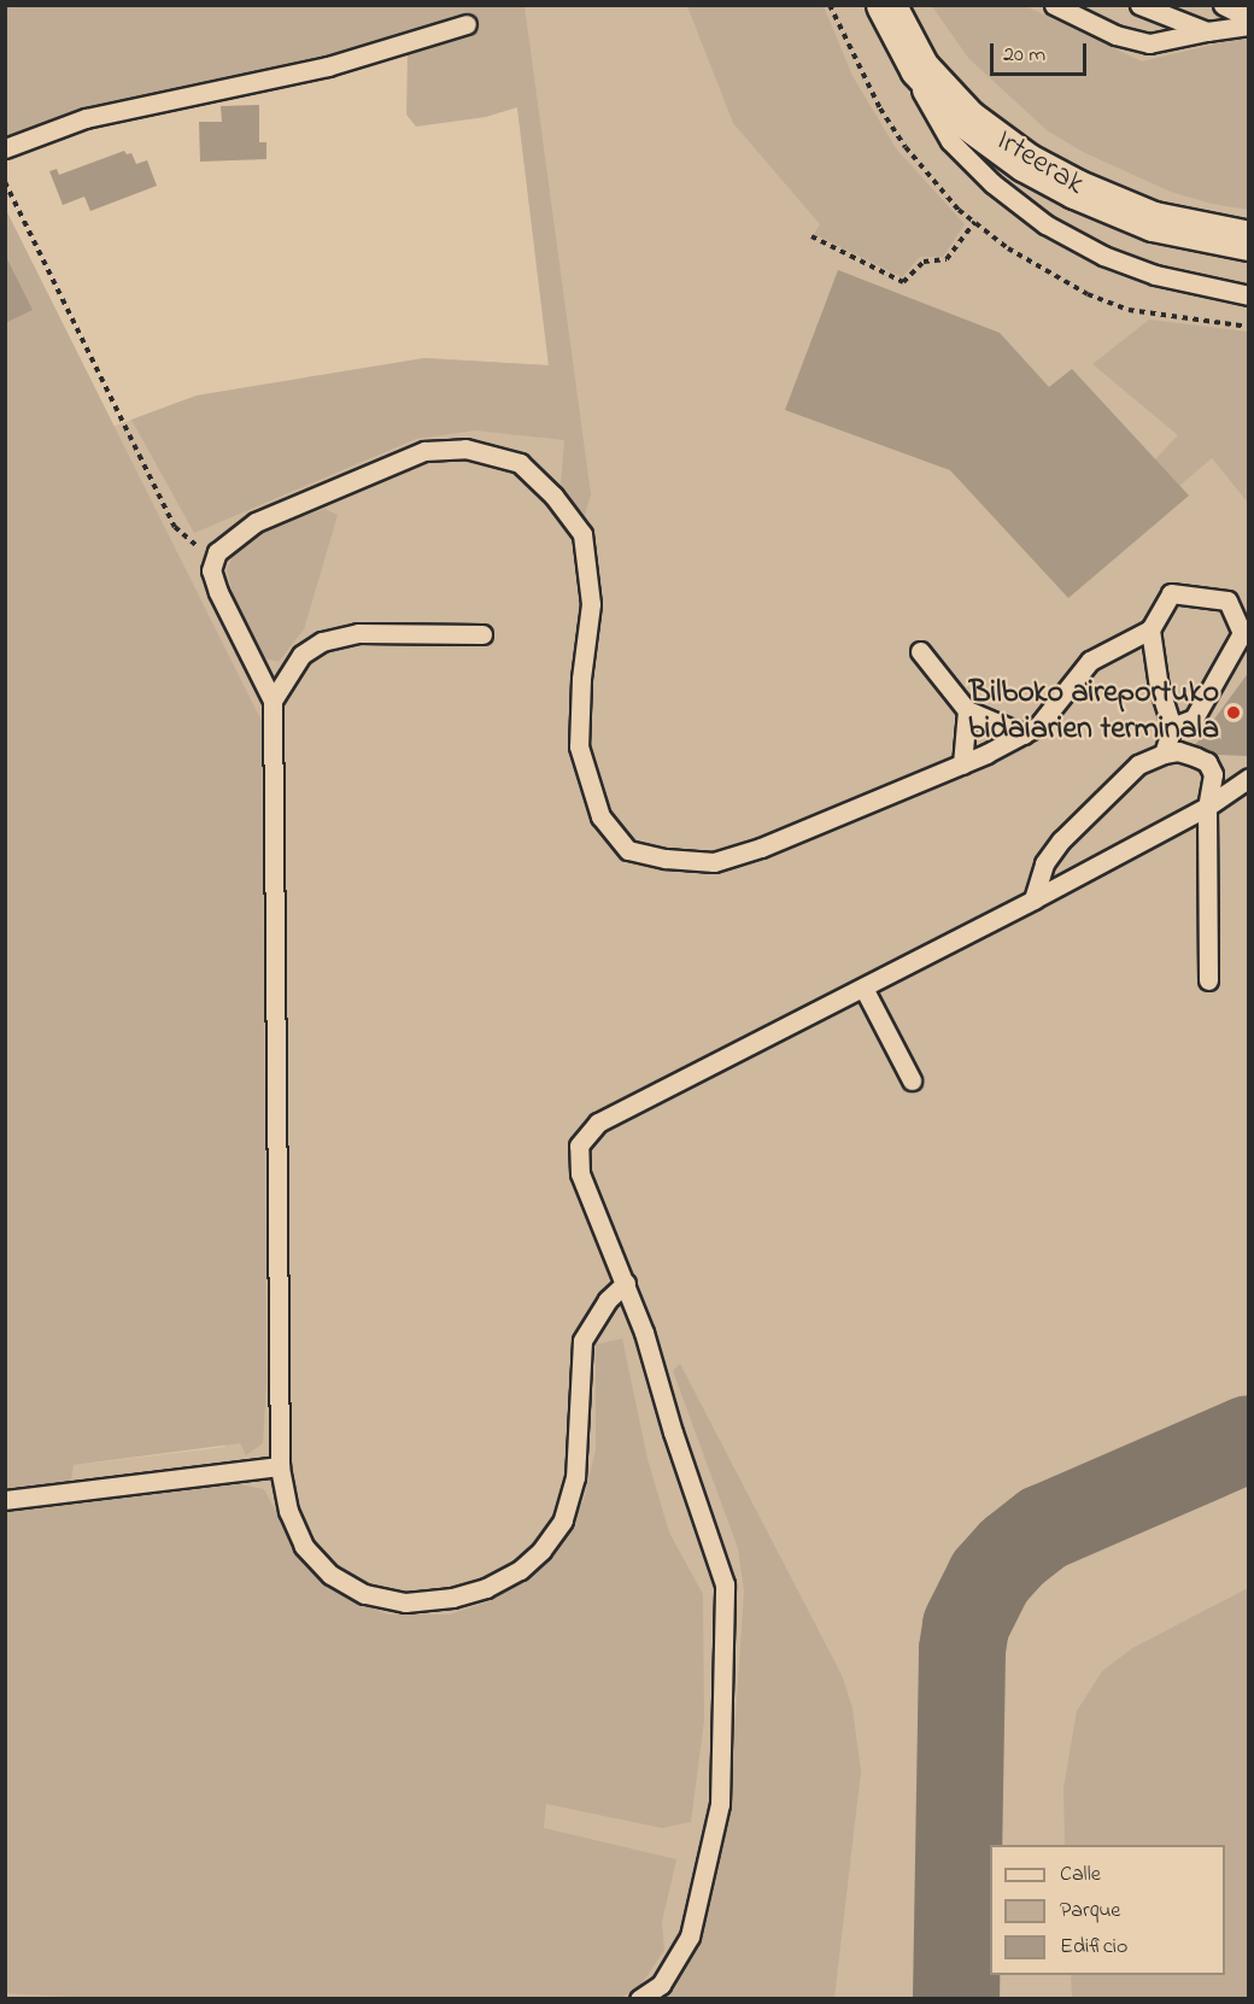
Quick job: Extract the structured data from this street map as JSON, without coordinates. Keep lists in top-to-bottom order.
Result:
{
  "streets": {
    "street": ["Irteerak"]
  },
  "places": ["Bilboko aireportuko bidaiarien terminala"],
  "legend": ["Calle", "Parque", "Edificio"],
  "scale_bar": "20 m"
}
